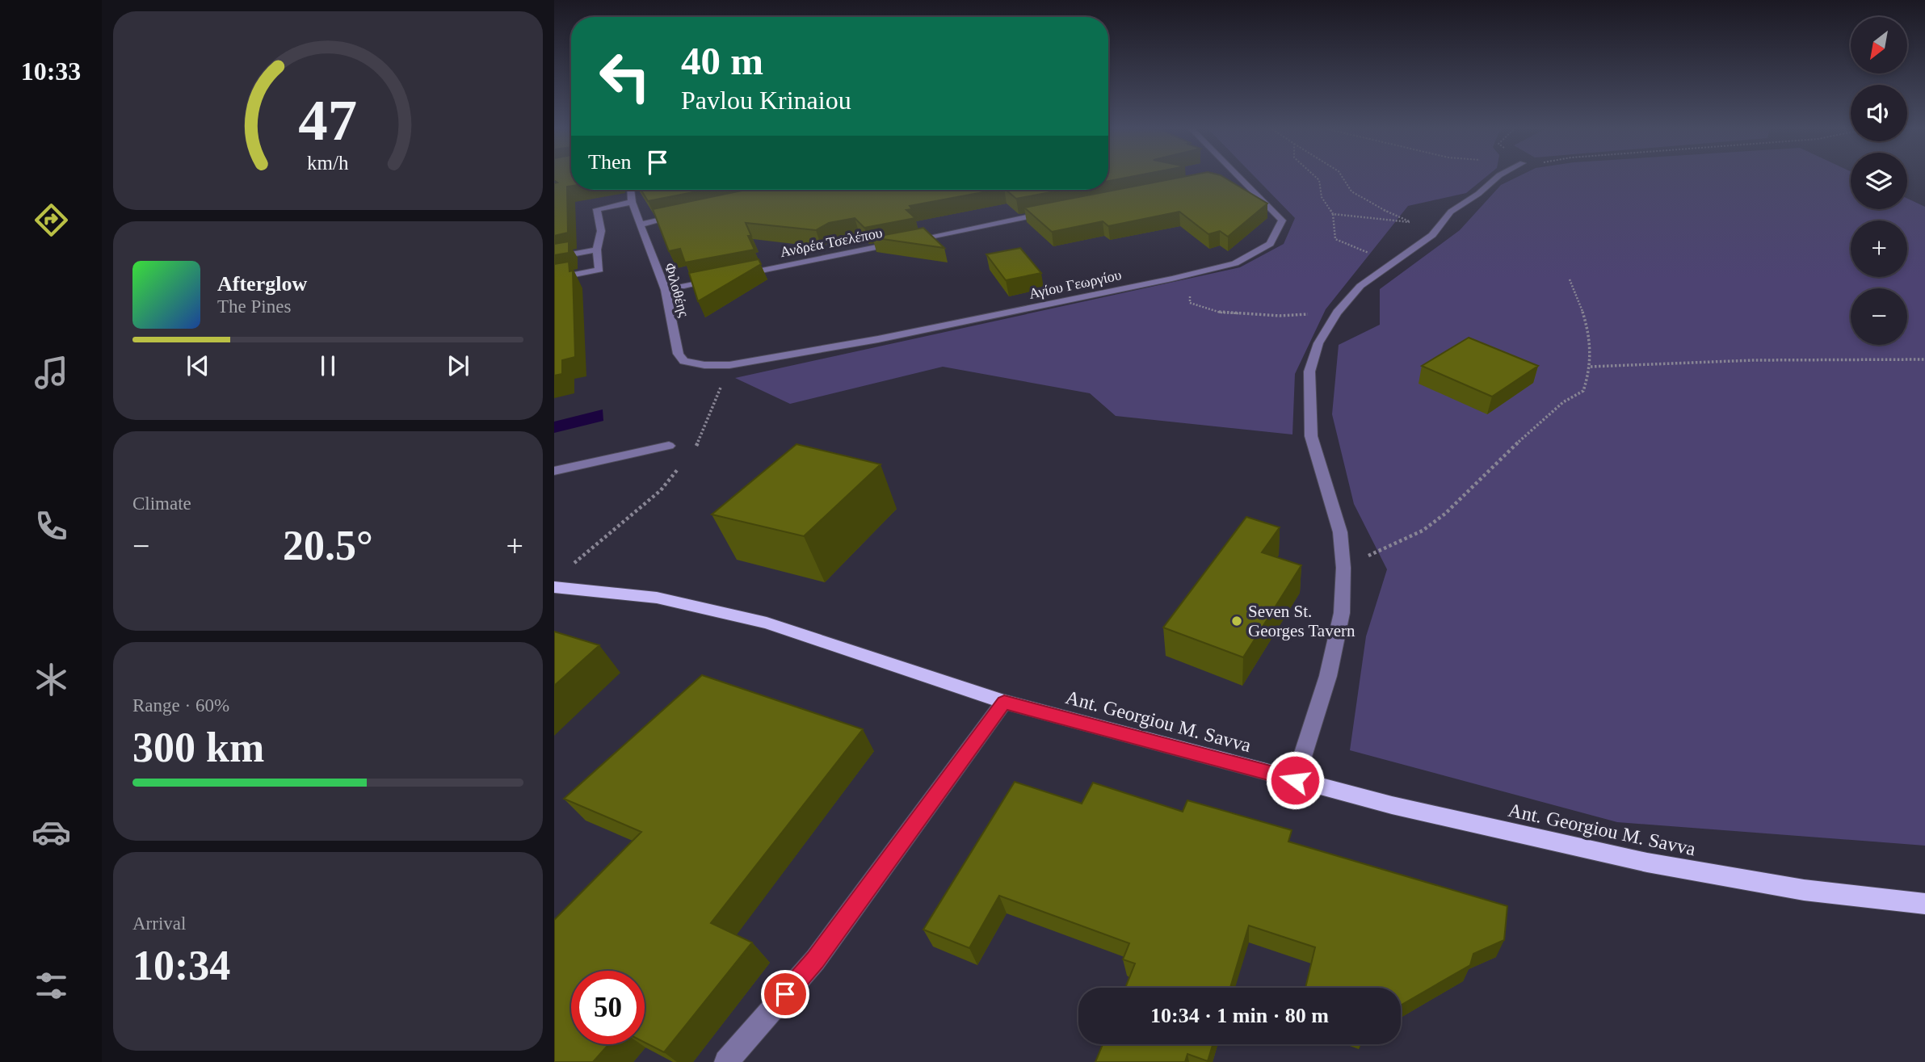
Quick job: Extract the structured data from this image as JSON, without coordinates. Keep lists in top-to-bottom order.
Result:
{
  "streets": {
    "main road": ["Ant. Georgiou M. Savva"],
    "street": ["Ανδρέα Τσελέπου", "Αγίου Γεωργίου", "Φιλοθέης"]
  },
  "crossings": [
    ["Αγίου Γεωργίου", "Φιλοθέης"]
  ],
  "places": ["Seven St. Georges Tavern"],
  "north": "bottom left",
  "page": {
    "tabs": "10:33",
    "map_buttons": ["+", "−"],
    "turn": ["40 m", "Pavlou Krinaiou"],
    "then": "Then",
    "song": ["Afterglow", "The Pines"],
    "tile": [
      "Climate",
      ["Range · 60%", "300 km"],
      ["Arrival", "10:34"]
    ],
    "heat": ["−", "20.5°", "+"],
    "limit": "50",
    "trip": "10:34 · 1 min · 80 m",
    "gauge": ["47", "km/h"]
  }
}
